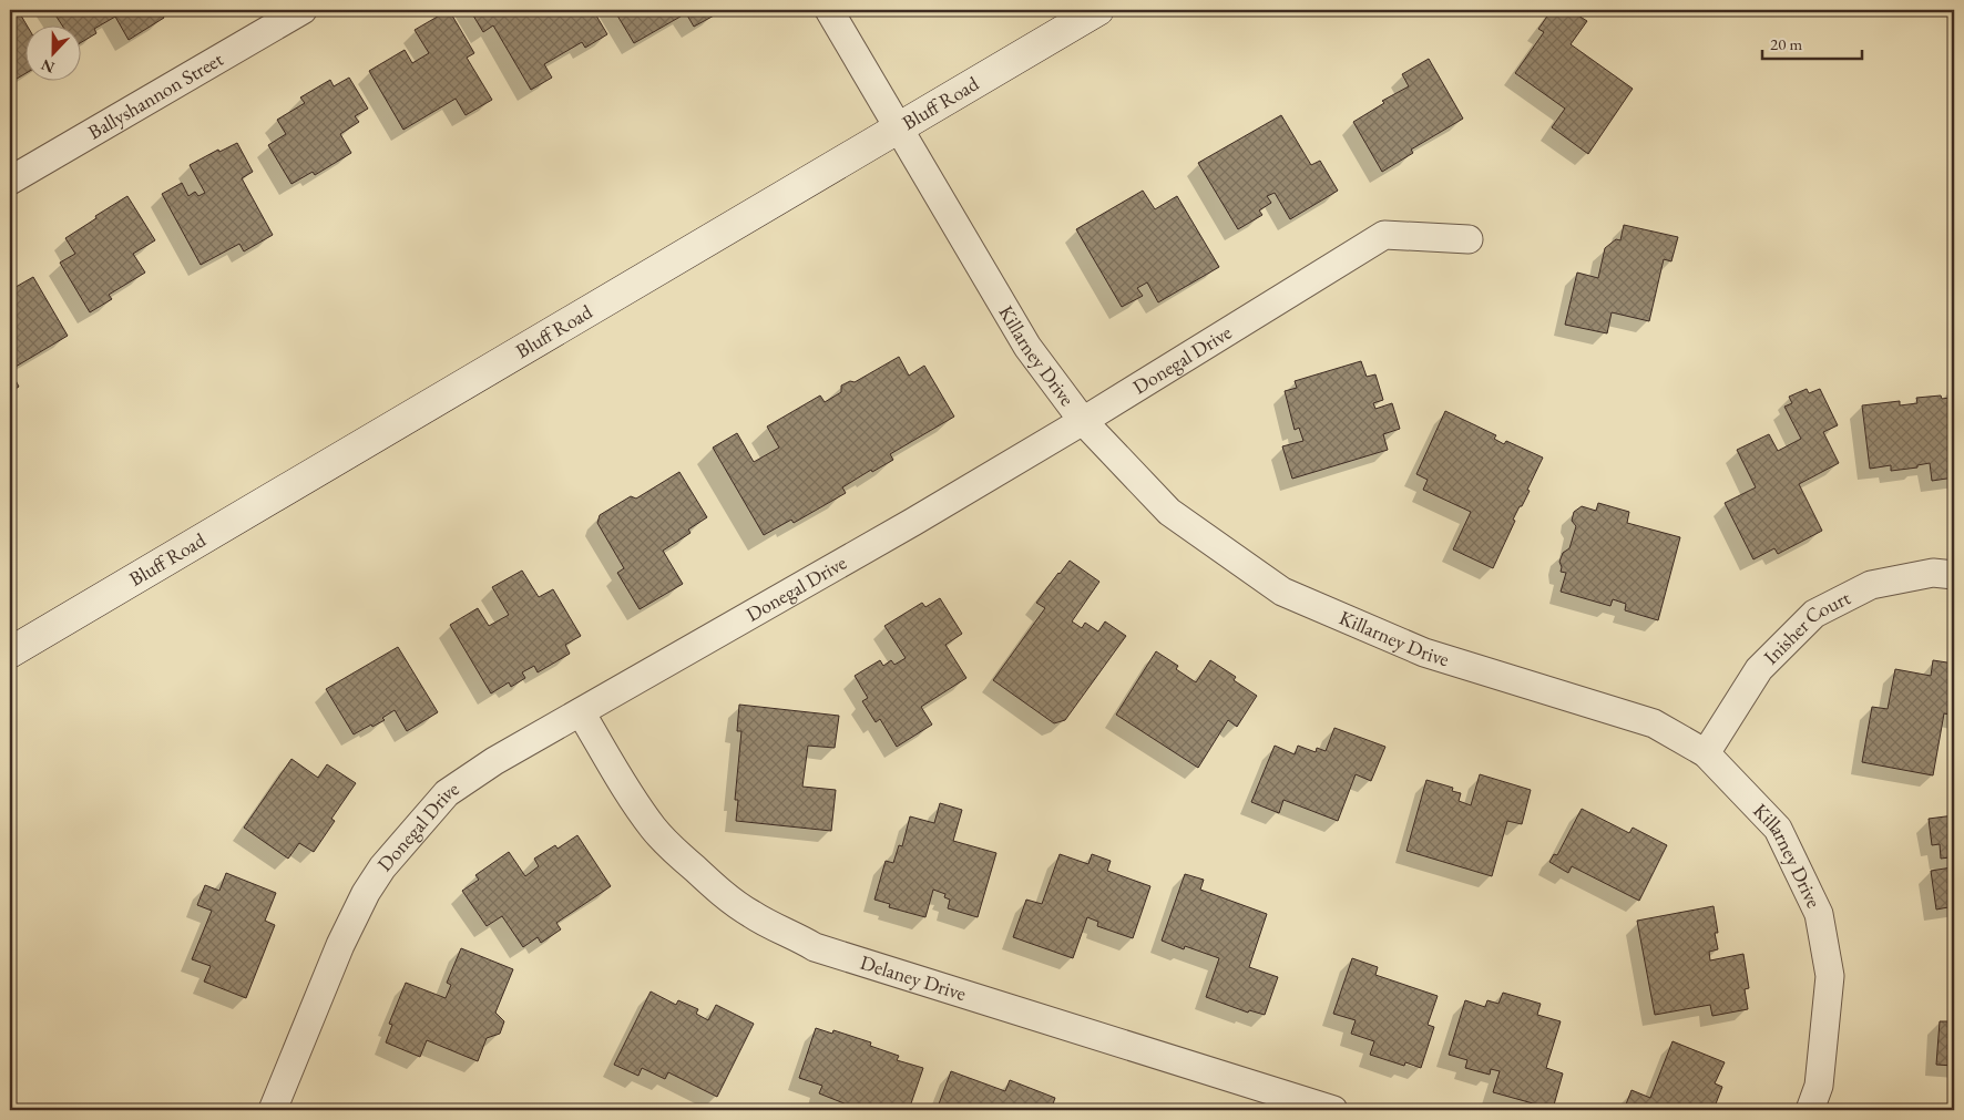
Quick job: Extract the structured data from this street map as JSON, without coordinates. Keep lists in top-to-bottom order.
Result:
{
  "streets": {
    "main road": ["Bluff Road"],
    "street": [
      "Ballyshannon Street",
      "Killarney Drive",
      "Donegal Drive",
      "Inisher Court",
      "Delaney Drive"
    ]
  },
  "crossings": [
    ["Bluff Road", "Killarney Drive"],
    ["Killarney Drive", "Donegal Drive"],
    ["Killarney Drive", "Inisher Court"],
    ["Donegal Drive", "Delaney Drive"]
  ],
  "scale_bar": "20 m",
  "north": "bottom"
}
